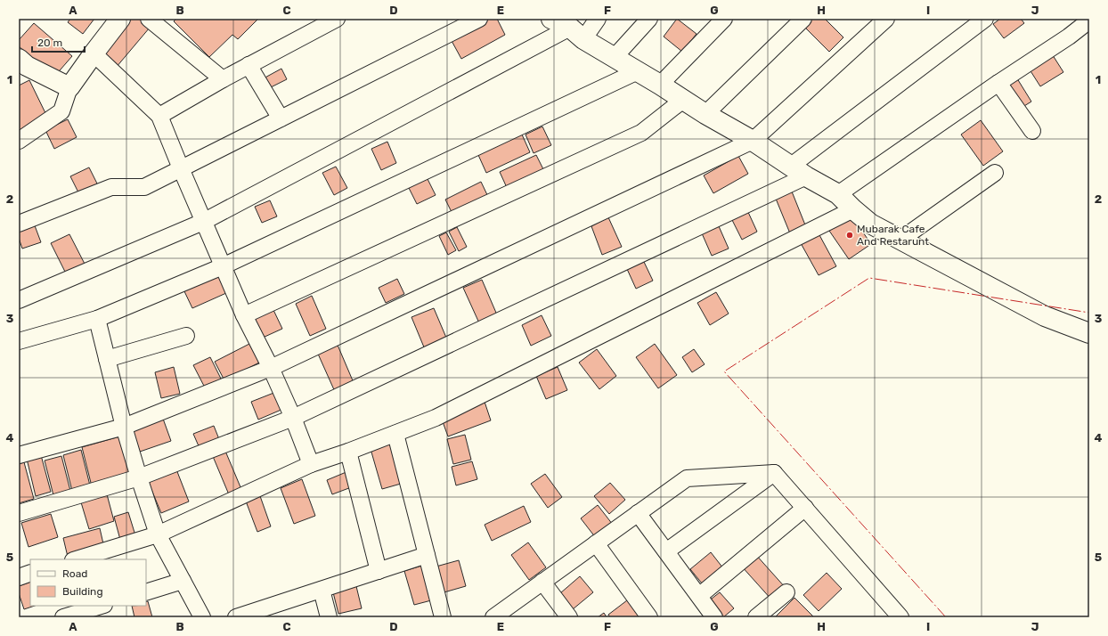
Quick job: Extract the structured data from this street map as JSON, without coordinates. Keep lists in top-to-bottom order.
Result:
{
  "places": ["Mubarak Cafe And Restarunt"],
  "legend": ["Road", "Building"],
  "scale_bar": "20 m",
  "grid": {
    "columns": [
      "A",
      "B",
      "C",
      "D",
      "E",
      "F",
      "G",
      "H",
      "I",
      "J"
    ],
    "rows": [
      "1",
      "2",
      "3",
      "4",
      "5"
    ]
  }
}
